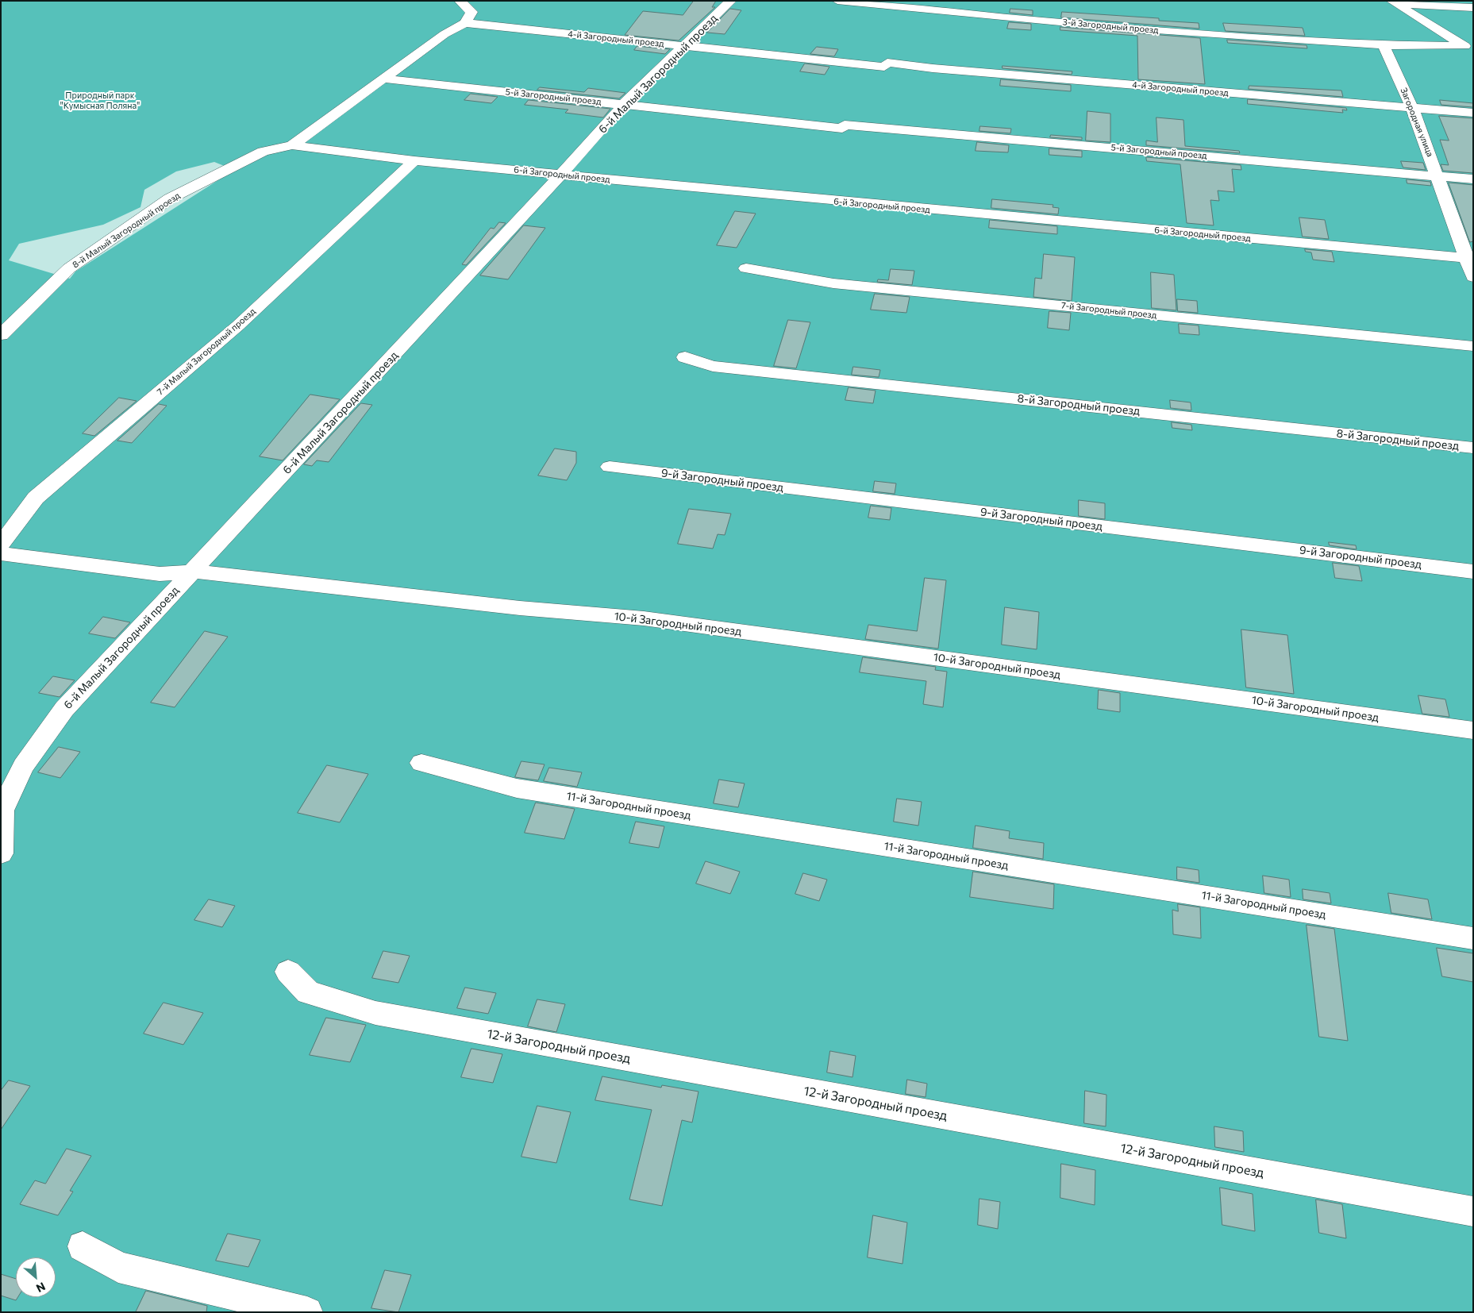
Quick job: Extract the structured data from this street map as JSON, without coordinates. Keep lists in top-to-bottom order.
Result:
{
  "streets": {
    "street": [
      "3-й Загородный проезд",
      "4-й Загородный проезд",
      "6-й Малый Загородный проезд",
      "5-й Загородный проезд",
      "Загородная улица",
      "6-й Загородный проезд",
      "8-й Малый Загородный проезд",
      "7-й Загородный проезд",
      "7-й Малый Загородный проезд",
      "8-й Загородный проезд",
      "9-й Загородный проезд",
      "10-й Загородный проезд",
      "11-й Загородный проезд",
      "12-й Загородный проезд"
    ]
  },
  "crossings": [
    ["3-й Загородный проезд", "Загородная улица"],
    ["4-й Загородный проезд", "6-й Малый Загородный проезд"],
    ["4-й Загородный проезд", "Загородная улица"],
    ["6-й Малый Загородный проезд", "5-й Загородный проезд"],
    ["6-й Малый Загородный проезд", "6-й Загородный проезд"],
    ["6-й Малый Загородный проезд", "10-й Загородный проезд"],
    ["5-й Загородный проезд", "Загородная улица"],
    ["Загородная улица", "6-й Загородный проезд"],
    ["6-й Загородный проезд", "8-й Малый Загородный проезд"],
    ["6-й Загородный проезд", "7-й Малый Загородный проезд"]
  ],
  "parks": ["Природный парк \"Кумысная Поляна\""],
  "north": "bottom right"
}
